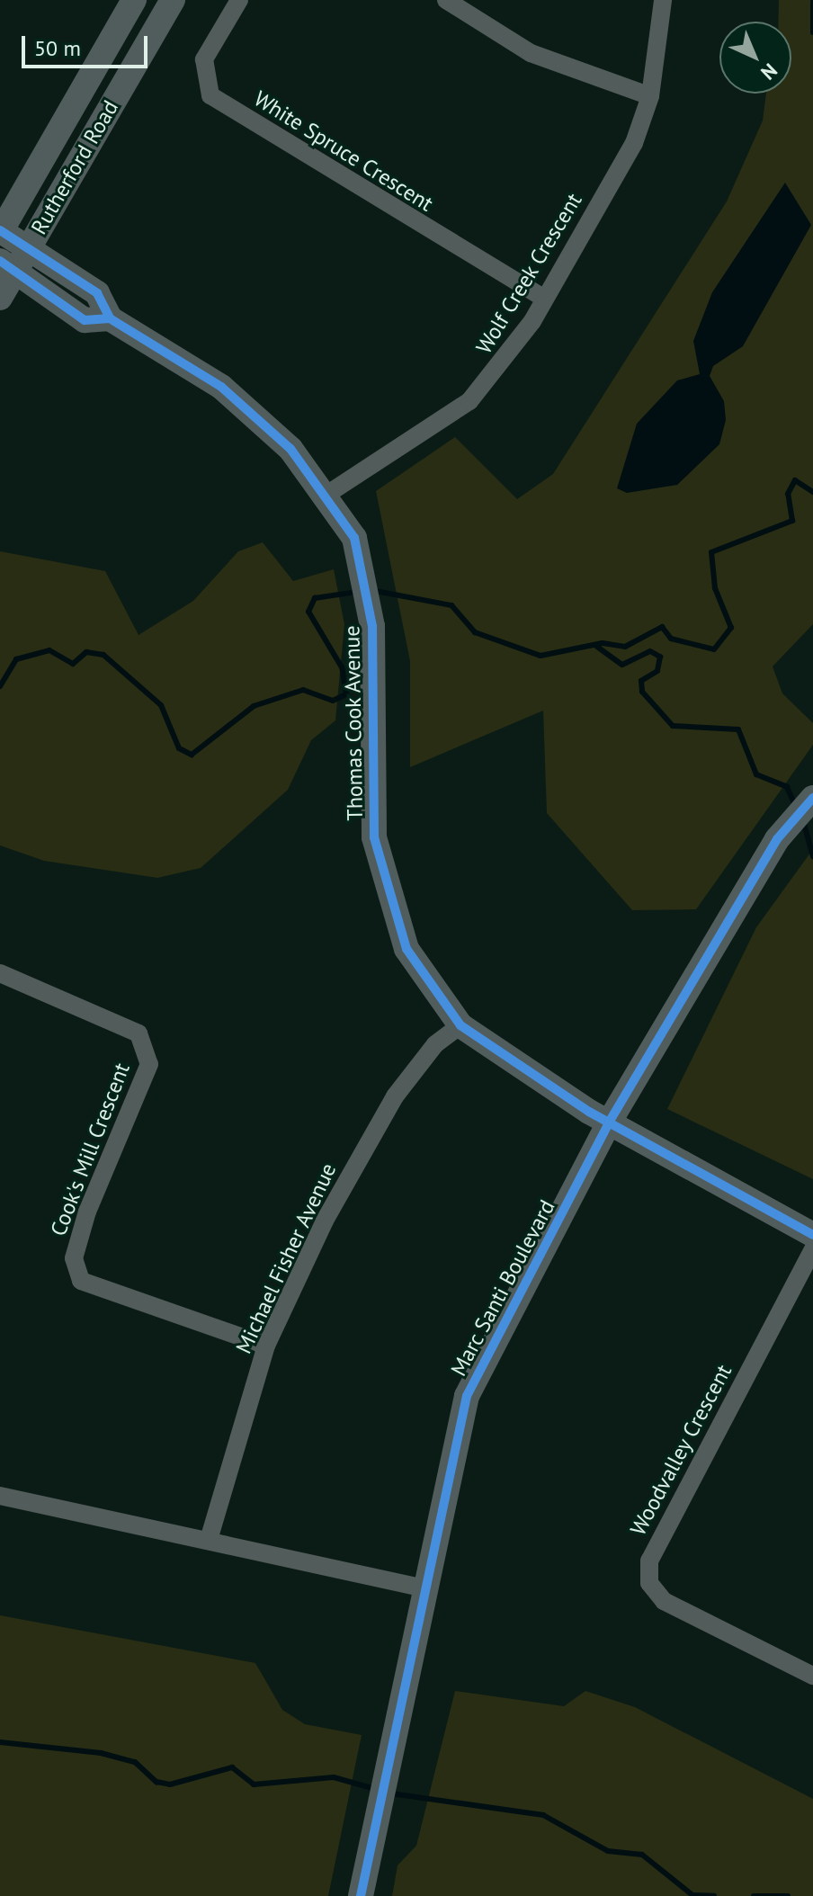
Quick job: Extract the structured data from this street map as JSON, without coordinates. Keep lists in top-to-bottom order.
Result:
{
  "streets": {
    "street": [
      "White Spruce Crescent",
      "Rutherford Road",
      "Wolf Creek Crescent",
      "Thomas Cook Avenue",
      "Cook's Mill Crescent",
      "Michael Fisher Avenue",
      "Marc Santi Boulevard",
      "Woodvalley Crescent"
    ]
  },
  "crossings": [
    ["White Spruce Crescent", "Wolf Creek Crescent"],
    ["Rutherford Road", "Thomas Cook Avenue"],
    ["Wolf Creek Crescent", "Thomas Cook Avenue"],
    ["Thomas Cook Avenue", "Michael Fisher Avenue"],
    ["Thomas Cook Avenue", "Marc Santi Boulevard"],
    ["Cook's Mill Crescent", "Michael Fisher Avenue"]
  ],
  "scale_bar": "50 m",
  "north": "bottom right"
}
